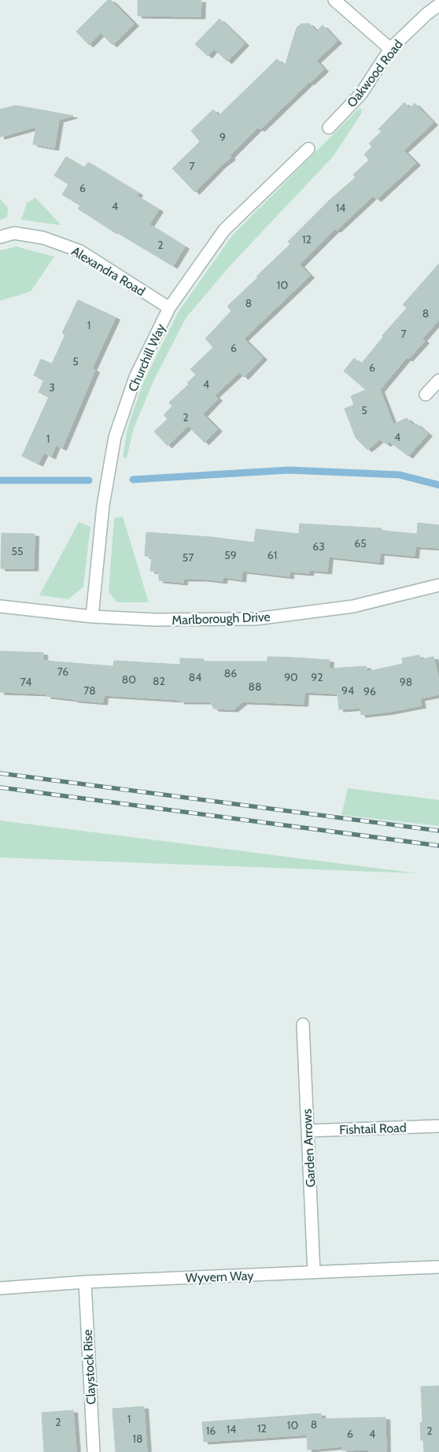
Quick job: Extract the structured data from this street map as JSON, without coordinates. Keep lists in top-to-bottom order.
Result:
{
  "streets": {
    "street": [
      "Oakwood Road",
      "Alexandra Road",
      "Churchill Way",
      "Marlborough Drive",
      "Fishtail Road",
      "Garden Arrows",
      "Wyvern Way",
      "Claystock Rise"
    ]
  },
  "crossings": [
    ["Alexandra Road", "Churchill Way"],
    ["Churchill Way", "Marlborough Drive"],
    ["Fishtail Road", "Garden Arrows"],
    ["Garden Arrows", "Wyvern Way"],
    ["Wyvern Way", "Claystock Rise"]
  ],
  "house_numbers": [
    "9",
    "7",
    "6",
    "4",
    "14",
    "12",
    "2",
    "10",
    "8",
    "8",
    "1",
    "7",
    "6",
    "5",
    "6",
    "4",
    "3",
    "5",
    "2",
    "4",
    "1",
    "65",
    "63",
    "55",
    "59",
    "61",
    "57",
    "76",
    "86",
    "84",
    "90",
    "92",
    "80",
    "82",
    "74",
    "98",
    "88",
    "78",
    "94",
    "96",
    "1",
    "2",
    "8",
    "10",
    "12",
    "14",
    "16",
    "2",
    "6",
    "4",
    "18"
  ]
}
